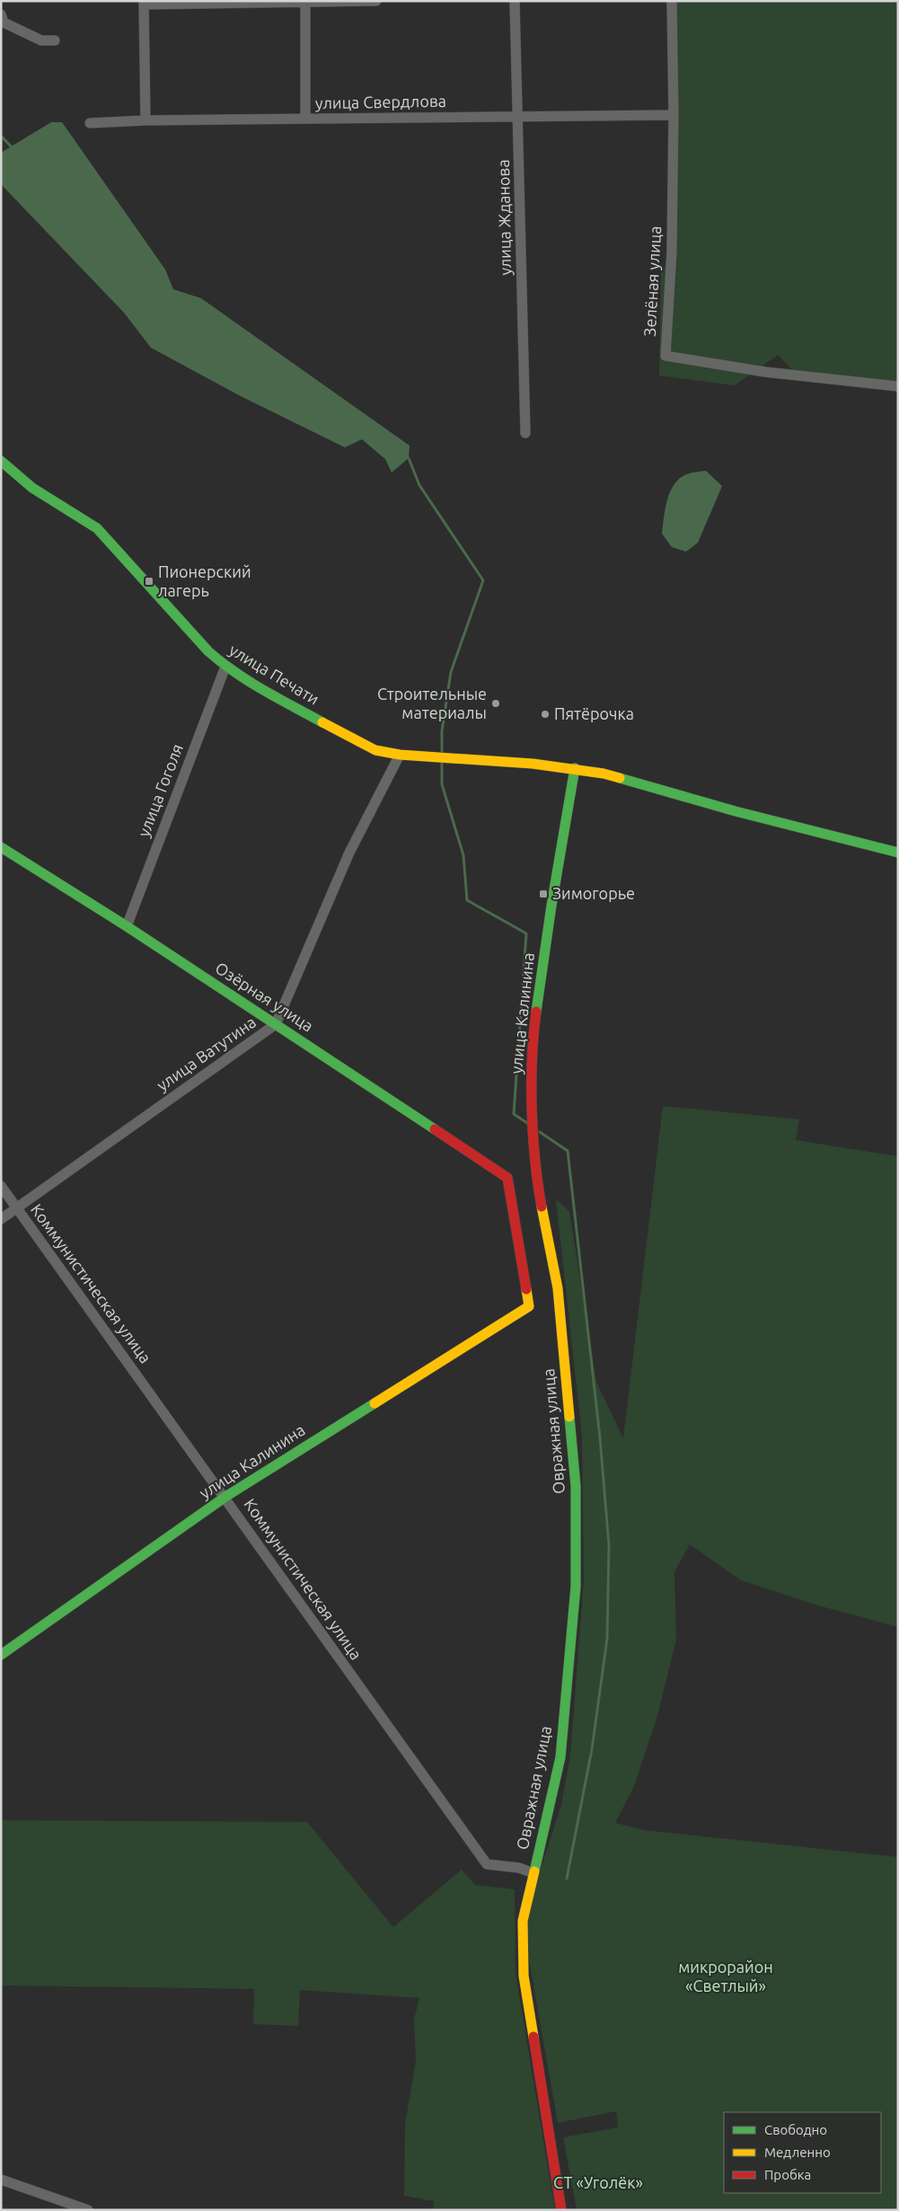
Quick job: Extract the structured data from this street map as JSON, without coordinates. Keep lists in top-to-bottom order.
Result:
{
  "streets": {
    "street": [
      "улица Свердлова",
      "улица Жданова",
      "Зелёная улица",
      "улица Печати",
      "улица Гоголя",
      "Озёрная улица",
      "улица Калинина",
      "улица Ватутина",
      "Коммунистическая улица",
      "Овражная улица"
    ]
  },
  "crossings": [
    ["улица Свердлова", "улица Жданова"],
    ["улица Свердлова", "Зелёная улица"],
    ["улица Печати", "улица Гоголя"],
    ["улица Печати", "улица Калинина"],
    ["улица Печати", "улица Ватутина"],
    ["улица Гоголя", "Озёрная улица"],
    ["Озёрная улица", "улица Калинина"],
    ["Озёрная улица", "улица Ватутина"],
    ["улица Калинина", "Коммунистическая улица"],
    ["улица Калинина", "Овражная улица"],
    ["улица Ватутина", "Коммунистическая улица"],
    ["Коммунистическая улица", "Овражная улица"]
  ],
  "parks": ["микрорайон «Светлый»", "СТ «Уголёк»"],
  "places": {
    "transit": ["Пионерский лагерь", "Зимогорье"],
    "other": ["Строительные материалы", "Пятёрочка"]
  },
  "legend": ["Свободно", "Медленно", "Пробка"]
}
